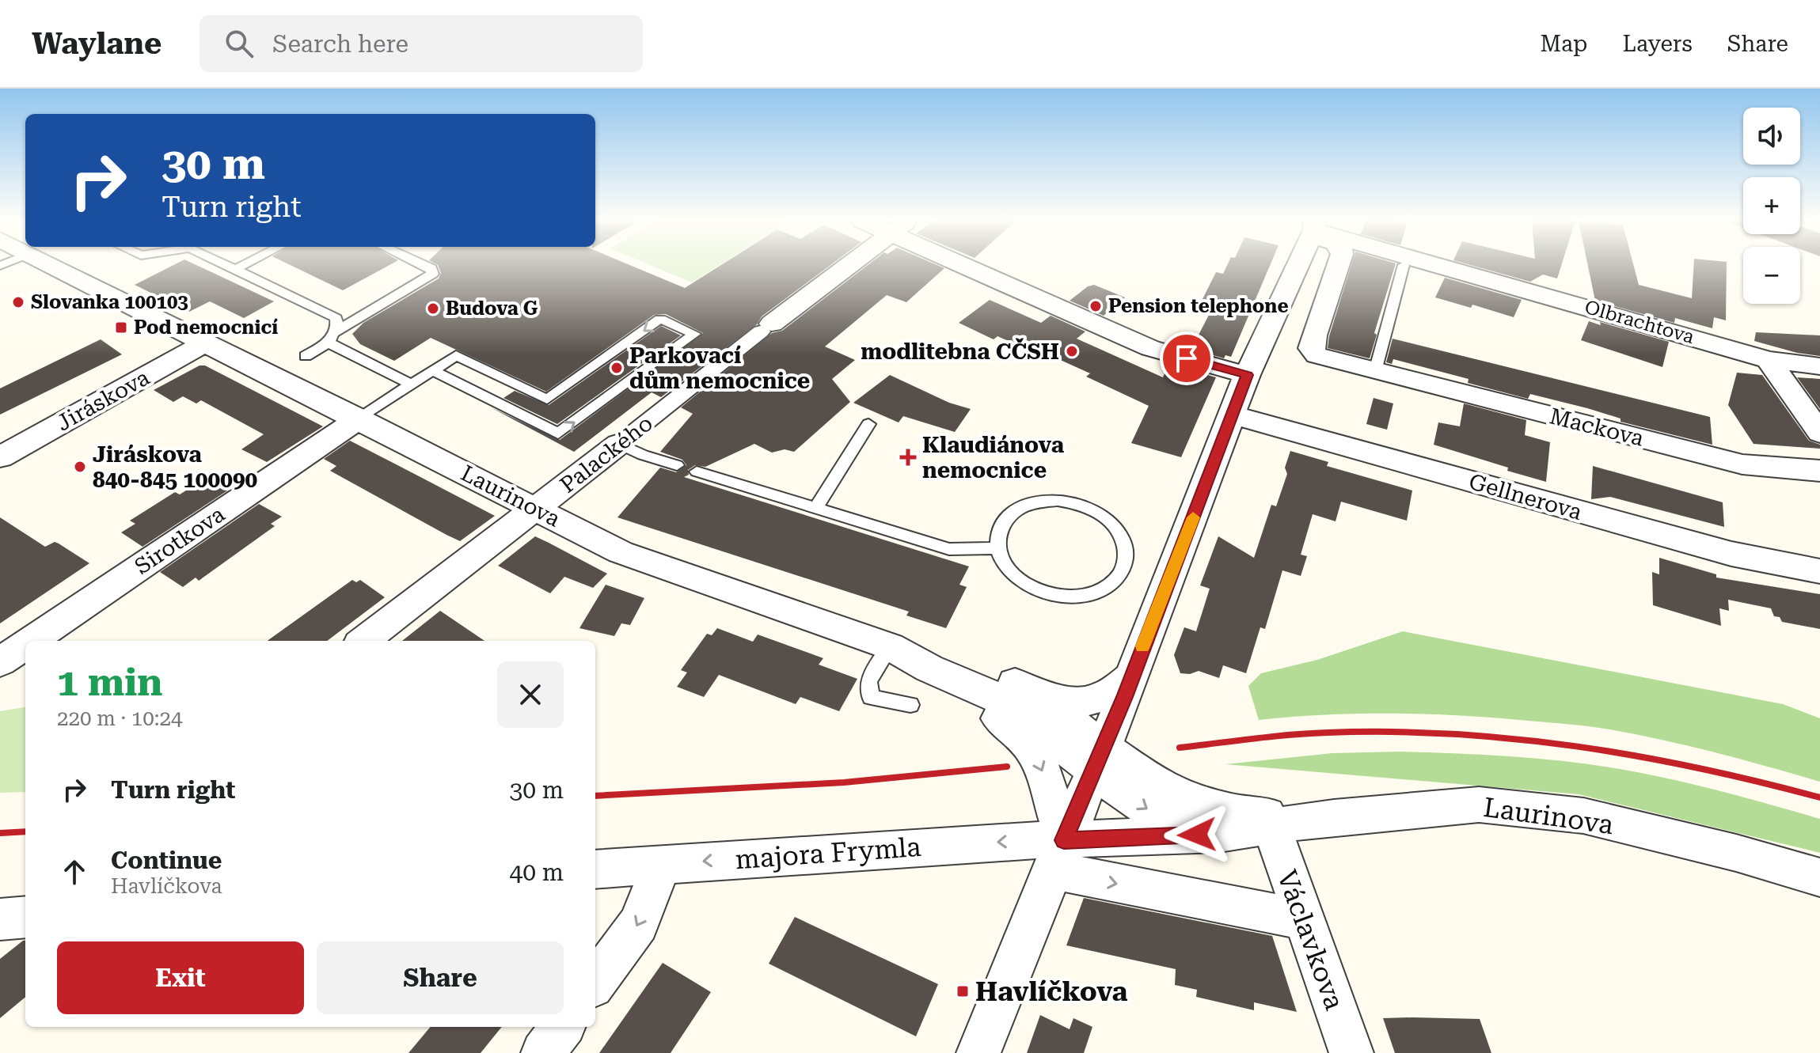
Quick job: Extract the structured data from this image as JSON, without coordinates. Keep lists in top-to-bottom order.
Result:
{
  "streets": {
    "street": [
      "Olbrachtova",
      "Jiráskova",
      "Mackova",
      "Palackého",
      "Laurinova",
      "Gellnerova",
      "Sirotkova",
      "majora Frymla",
      "Václavkova"
    ]
  },
  "crossings": [
    ["Jiráskova", "Laurinova"],
    ["Palackého", "Laurinova"],
    ["Laurinova", "Sirotkova"],
    ["Laurinova", "Václavkova"]
  ],
  "places": {
    "other": [
      "Slovanka 100103",
      "Pension telephone",
      "Budova G",
      "modlitebna CČSH",
      "Parkovací dům nemocnice",
      "Jiráskova 840-845 100090"
    ],
    "transit": ["Pod nemocnicí", "Havlíčkova"],
    "health": ["Klaudiánova nemocnice"]
  },
  "page": {
    "header": "Waylane",
    "search": "Search here",
    "nav": ["Map", "Layers", "Share"],
    "map_buttons": ["+", "−"],
    "turn": ["30 m", "Turn right"],
    "heading": ["1 min", "220 m · 10:24"],
    "list": [
      {
        "name": "Turn right",
        "value": "30 m"
      },
      {
        "name": "Continue",
        "note": "Havlíčkova",
        "value": "40 m"
      }
    ],
    "buttons": ["Exit", "Share"]
  }
}
